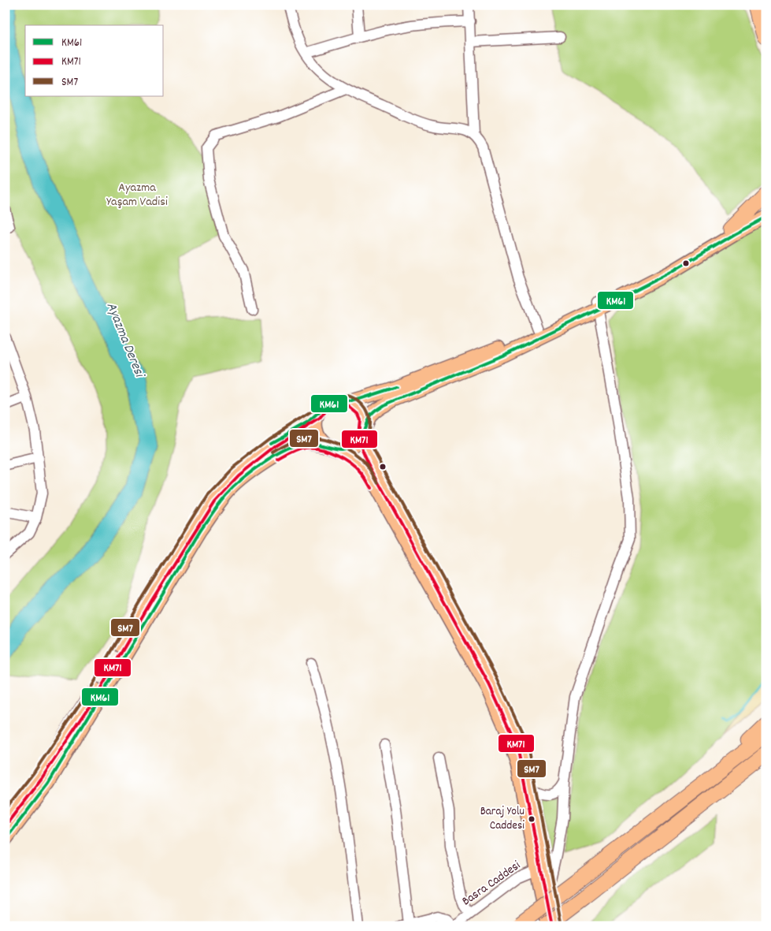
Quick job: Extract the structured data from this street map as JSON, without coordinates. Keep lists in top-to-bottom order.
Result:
{
  "streets": {
    "street": ["Basra Caddesi"]
  },
  "water": ["Ayazma Deresi"],
  "parks": ["Ayazma Yaşam Vadisi"],
  "places": ["Baraj Yolu Caddesi"],
  "lines": ["transit line KM61", "transit line SM7", "transit line KM71"],
  "legend": ["KM61", "KM71", "SM7"]
}
